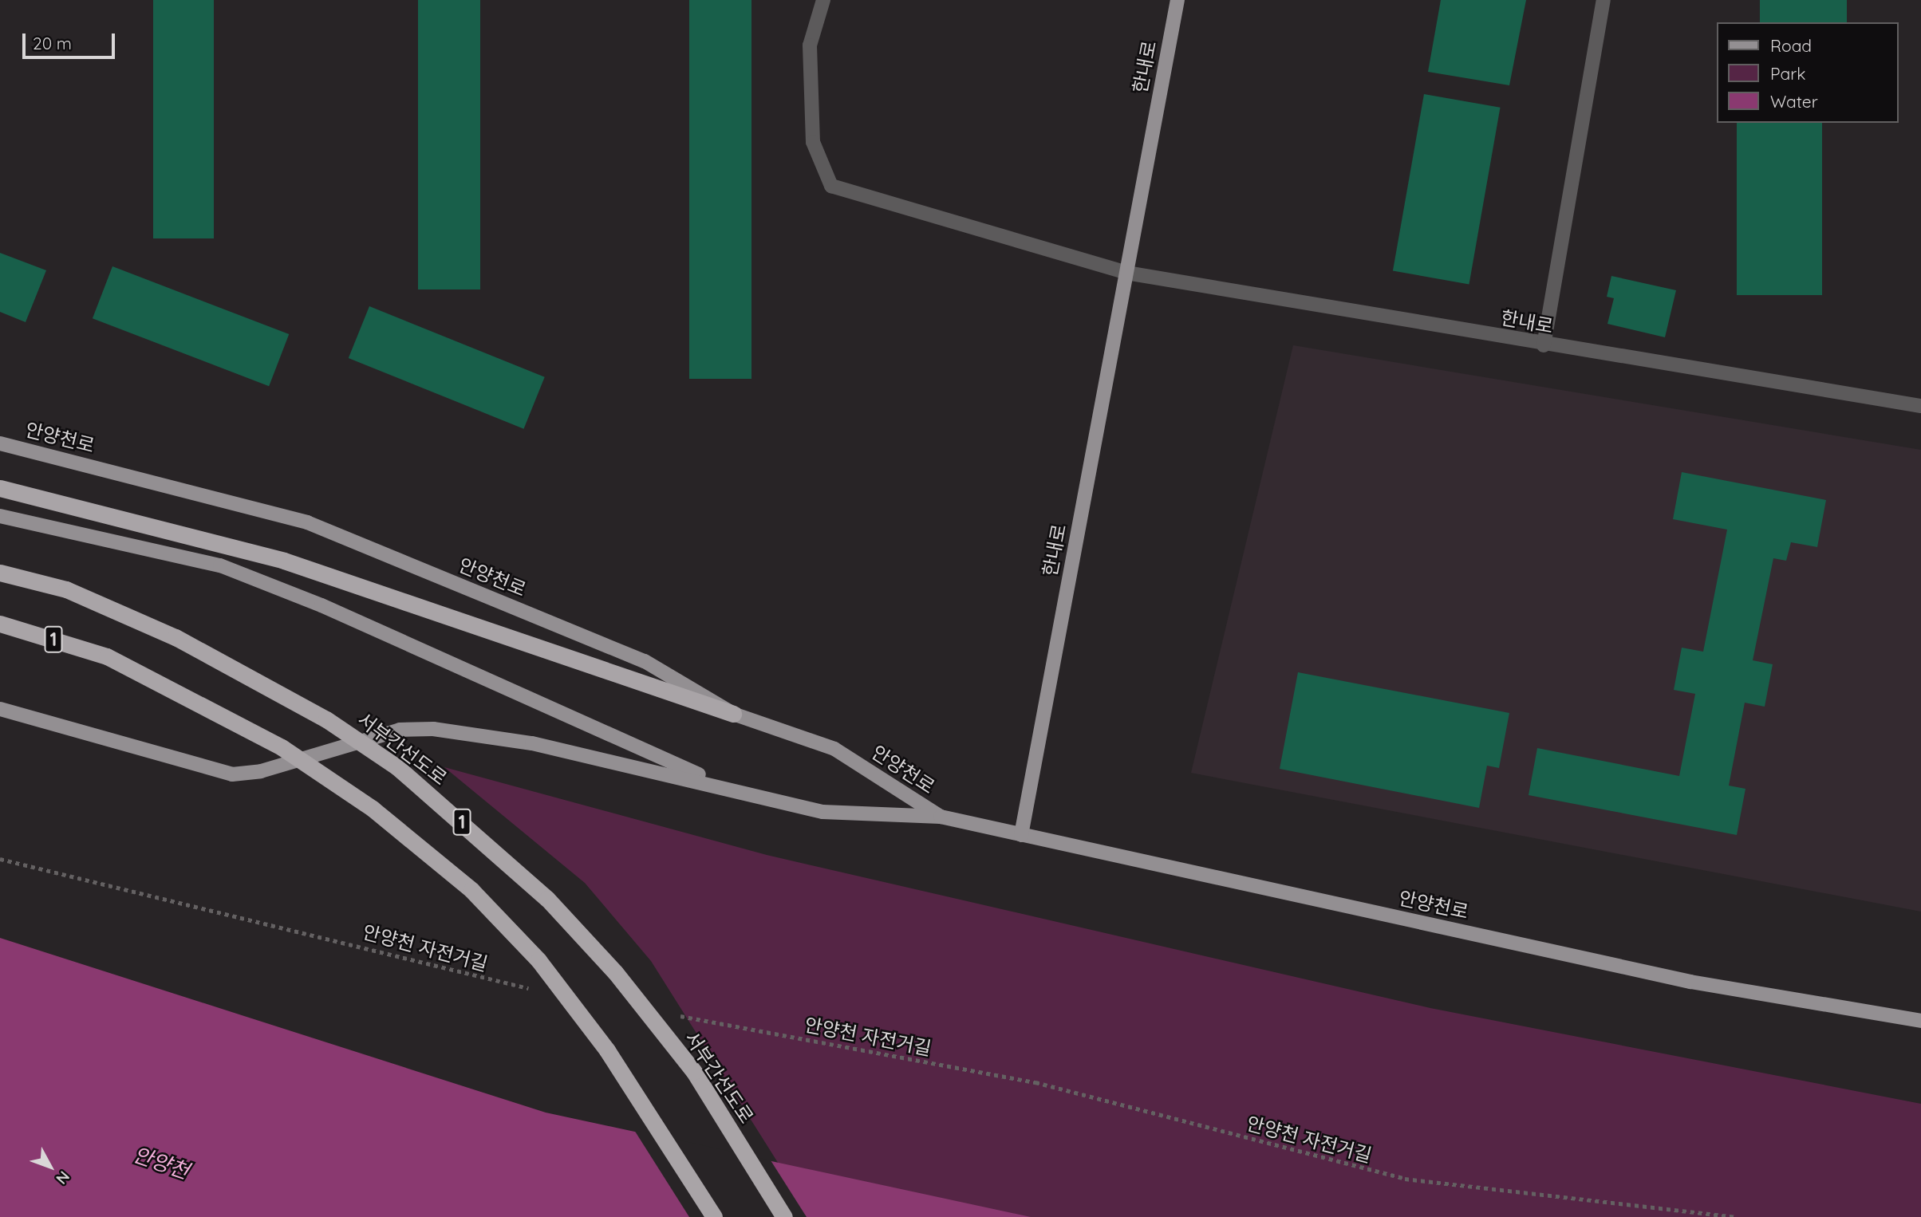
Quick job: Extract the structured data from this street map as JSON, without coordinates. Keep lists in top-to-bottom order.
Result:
{
  "streets": {
    "highway": ["1", "서부간선도로"],
    "main road": ["한내로", "안양천로"],
    "path": ["안양천 자전거길"]
  },
  "crossings": [
    ["한내로", "안양천로"]
  ],
  "water": ["안양천"],
  "legend": ["Road", "Park", "Water"],
  "scale_bar": "20 m",
  "north": "bottom right"
}
